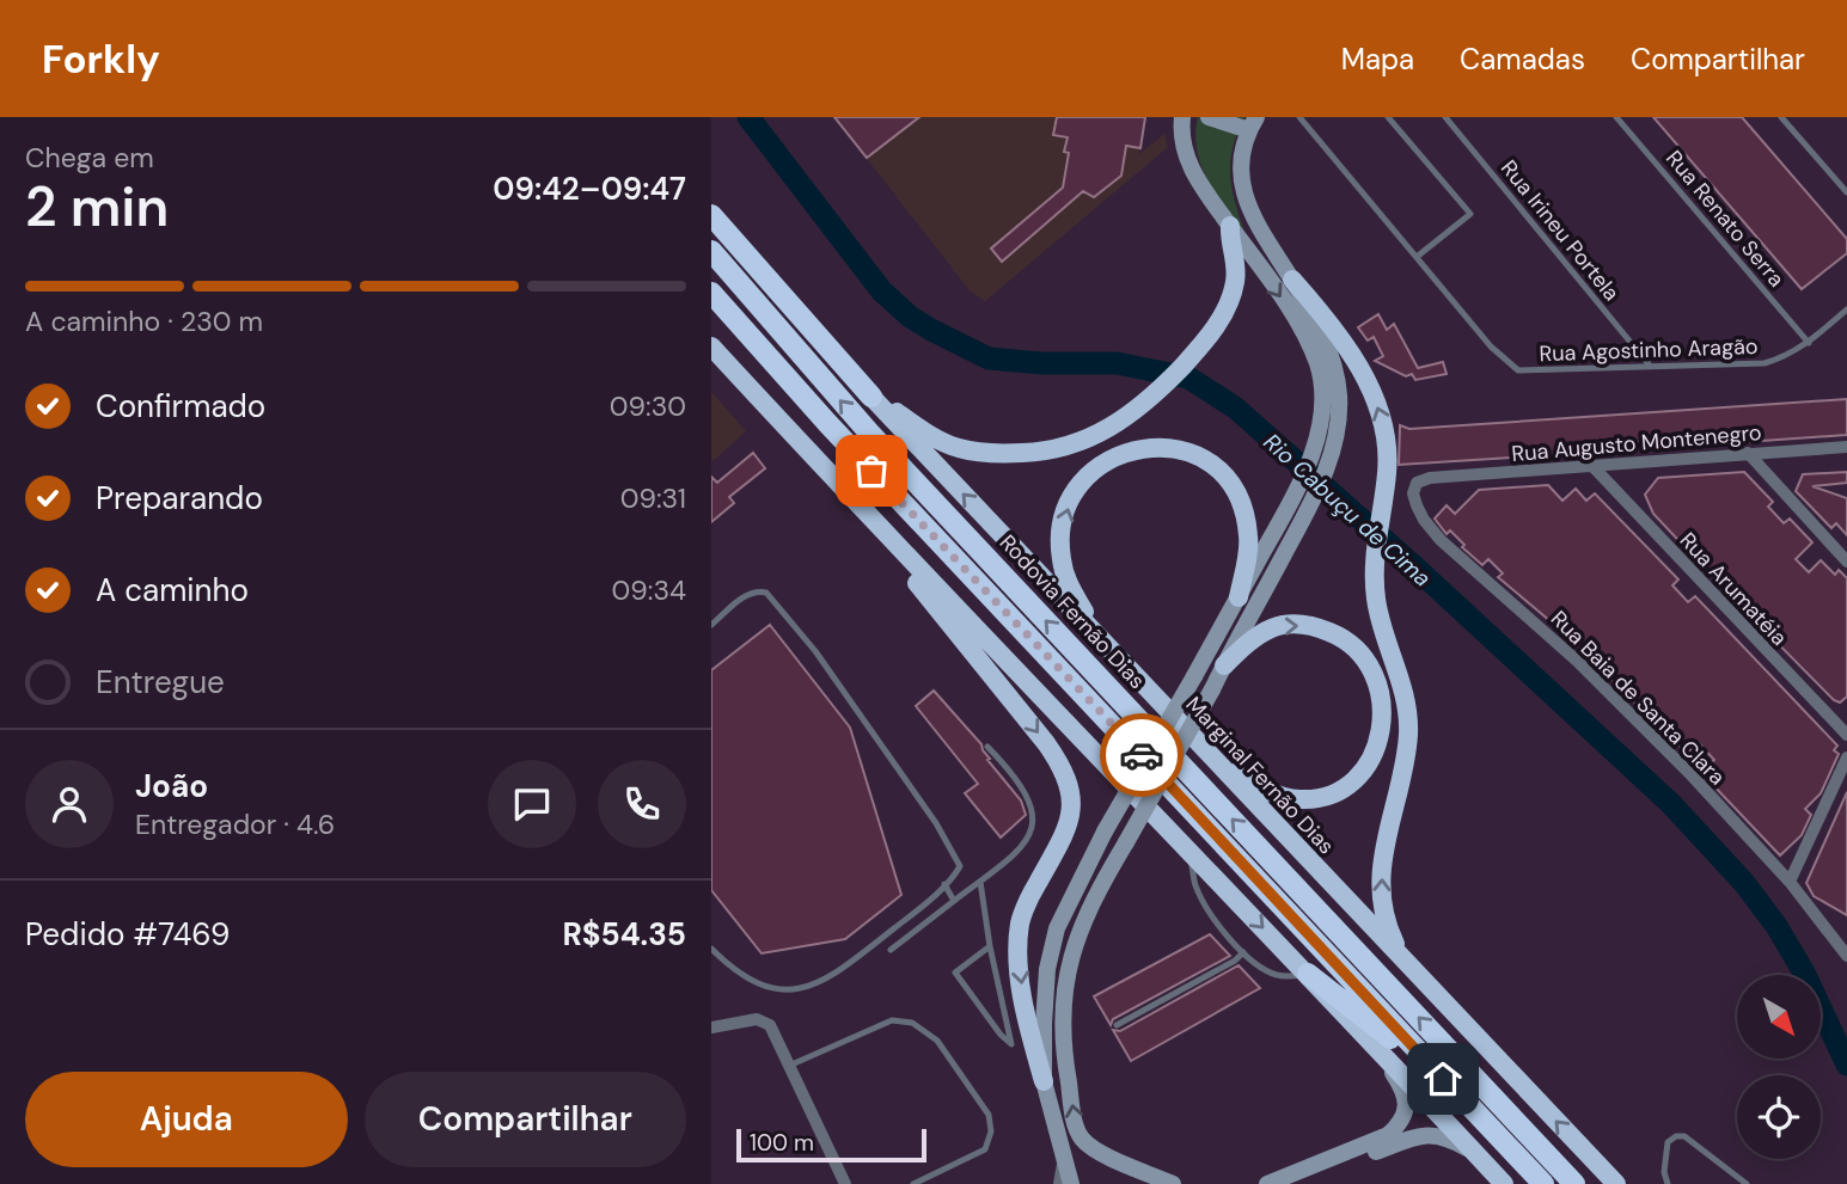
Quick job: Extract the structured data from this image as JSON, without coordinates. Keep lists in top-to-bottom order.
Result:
{
  "streets": {
    "highway": ["Rodovia Fernão Dias", "Marginal Fernão Dias"],
    "street": ["Rua Augusto Montenegro", "Rua Arumatéia", "Rua Baia de Santa Clara"],
    "lane": ["Rua Renato Serra", "Rua Irineu Portela", "Rua Agostinho Aragão"]
  },
  "crossings": [
    ["Rua Renato Serra", "Rua Agostinho Aragão"],
    ["Rua Irineu Portela", "Rua Agostinho Aragão"],
    ["Rua Augusto Montenegro", "Rua Arumatéia"],
    ["Rua Augusto Montenegro", "Rua Baia de Santa Clara"]
  ],
  "water": ["Rio Cabuçu de Cima"],
  "scale_bar": "100 m",
  "north": "bottom right",
  "page": {
    "header": "Forkly",
    "nav": ["Mapa", "Camadas", "Compartilhar"],
    "heading": ["2 min", "Chega em", "09:42–09:47"],
    "panel": [
      "João",
      "Entregador · 4.6",
      "Pedido #7469",
      "R$54.35"
    ],
    "bar": "A caminho · 230 m",
    "list": [
      ["Confirmado", "09:30"],
      ["Preparando", "09:31"],
      ["A caminho", "09:34"],
      "Entregue"
    ],
    "buttons": ["Ajuda", "Compartilhar"],
    "scale": "100 m"
  }
}
